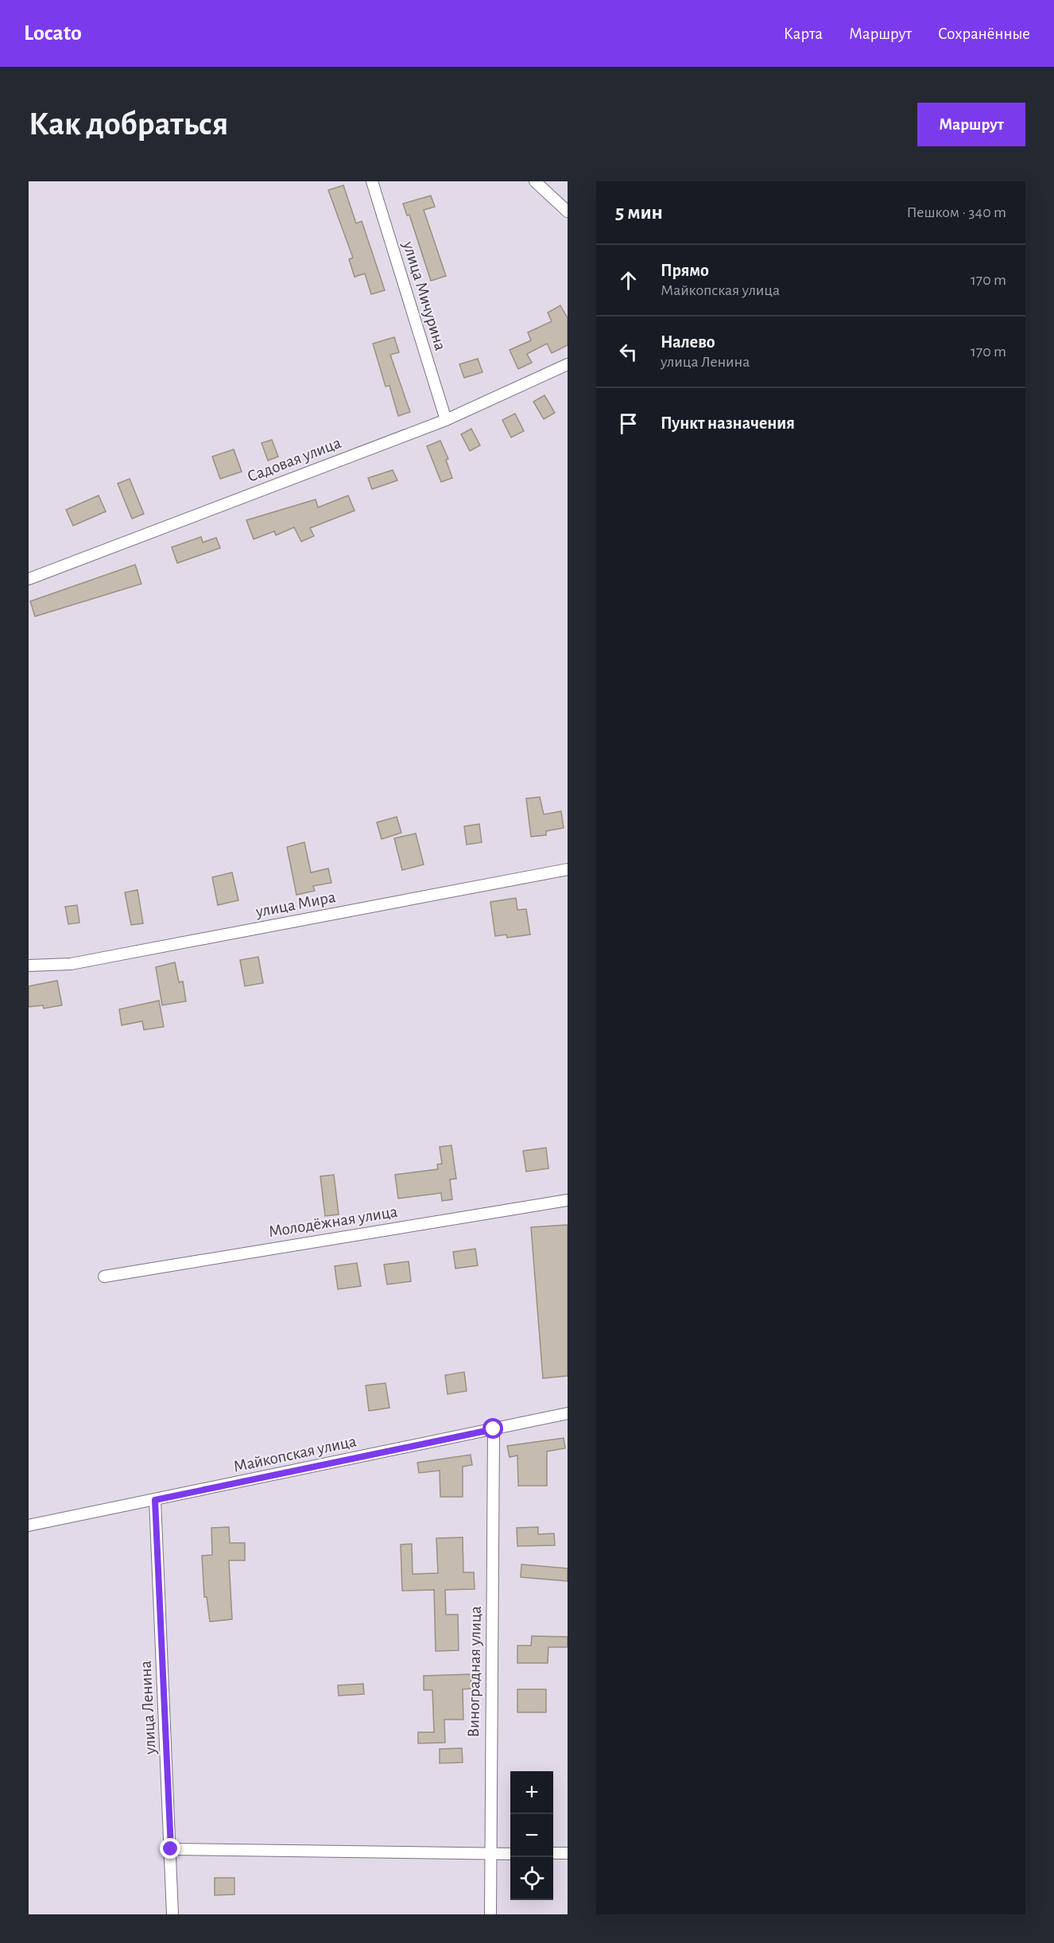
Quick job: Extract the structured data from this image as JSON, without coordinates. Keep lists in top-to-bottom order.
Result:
{
  "streets": {
    "street": [
      "улица Мичурина",
      "Садовая улица",
      "улица Мира",
      "Молодёжная улица",
      "Майкопская улица",
      "Виноградная улица",
      "улица Ленина"
    ]
  },
  "crossings": [
    ["улица Мичурина", "Садовая улица"],
    ["Майкопская улица", "Виноградная улица"],
    ["Майкопская улица", "улица Ленина"]
  ],
  "page": {
    "header": "Locato",
    "nav": ["Карта", "Маршрут", "Сохранённые"],
    "buttons": "Маршрут",
    "title": "Как добраться",
    "heading": ["5 мин", "Пешком · 340 m"],
    "list": [
      ["Прямо", "Майкопская улица", "170 m"],
      ["Налево", "улица Ленина", "170 m"],
      "Пункт назначения"
    ],
    "map_buttons": ["+", "−"]
  }
}
